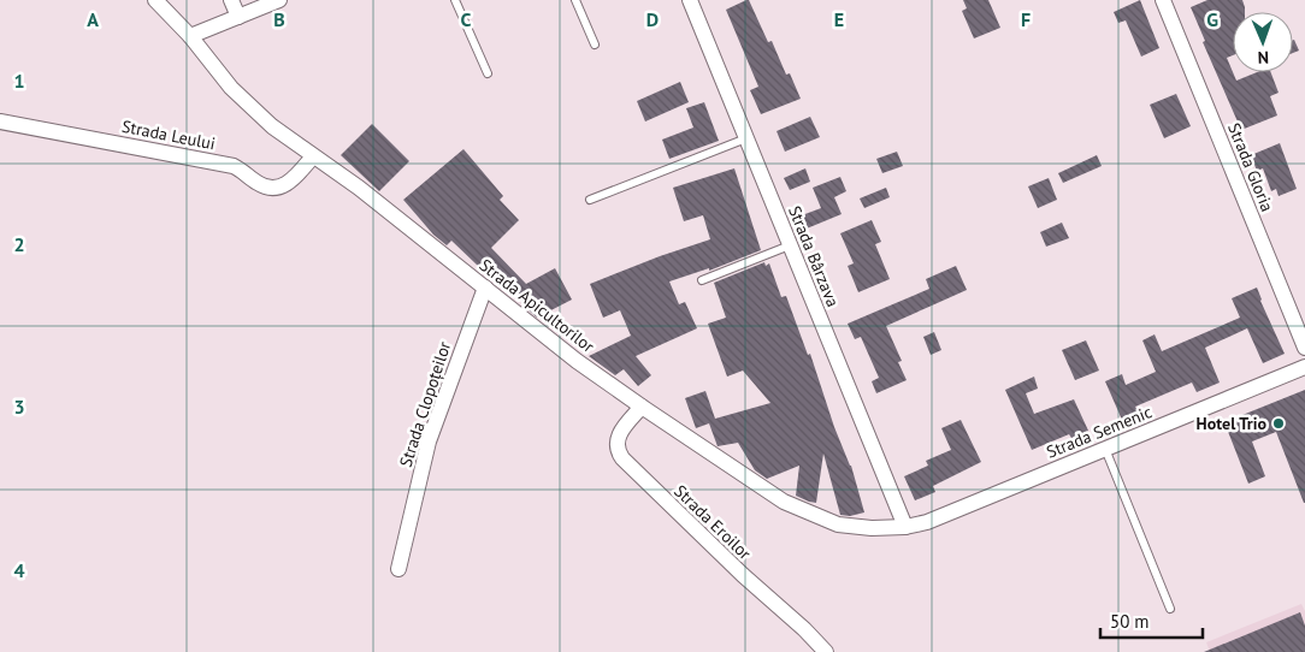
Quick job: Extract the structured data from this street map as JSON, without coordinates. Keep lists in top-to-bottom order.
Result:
{
  "streets": {
    "street": [
      "Strada Leului",
      "Strada Gloria",
      "Strada Bârzava",
      "Strada Apicultorilor",
      "Strada Clopoțeilor",
      "Strada Semenic",
      "Strada Eroilor"
    ]
  },
  "crossings": [
    ["Strada Leului", "Strada Apicultorilor"],
    ["Strada Bârzava", "Strada Apicultorilor"],
    ["Strada Bârzava", "Strada Semenic"],
    ["Strada Apicultorilor", "Strada Clopoțeilor"],
    ["Strada Apicultorilor", "Strada Semenic"],
    ["Strada Apicultorilor", "Strada Eroilor"]
  ],
  "places": ["Hotel Trio"],
  "scale_bar": "50 m",
  "north": "bottom",
  "grid": {
    "columns": [
      "A",
      "B",
      "C",
      "D",
      "E",
      "F",
      "G"
    ],
    "rows": [
      "1",
      "2",
      "3",
      "4"
    ]
  }
}
